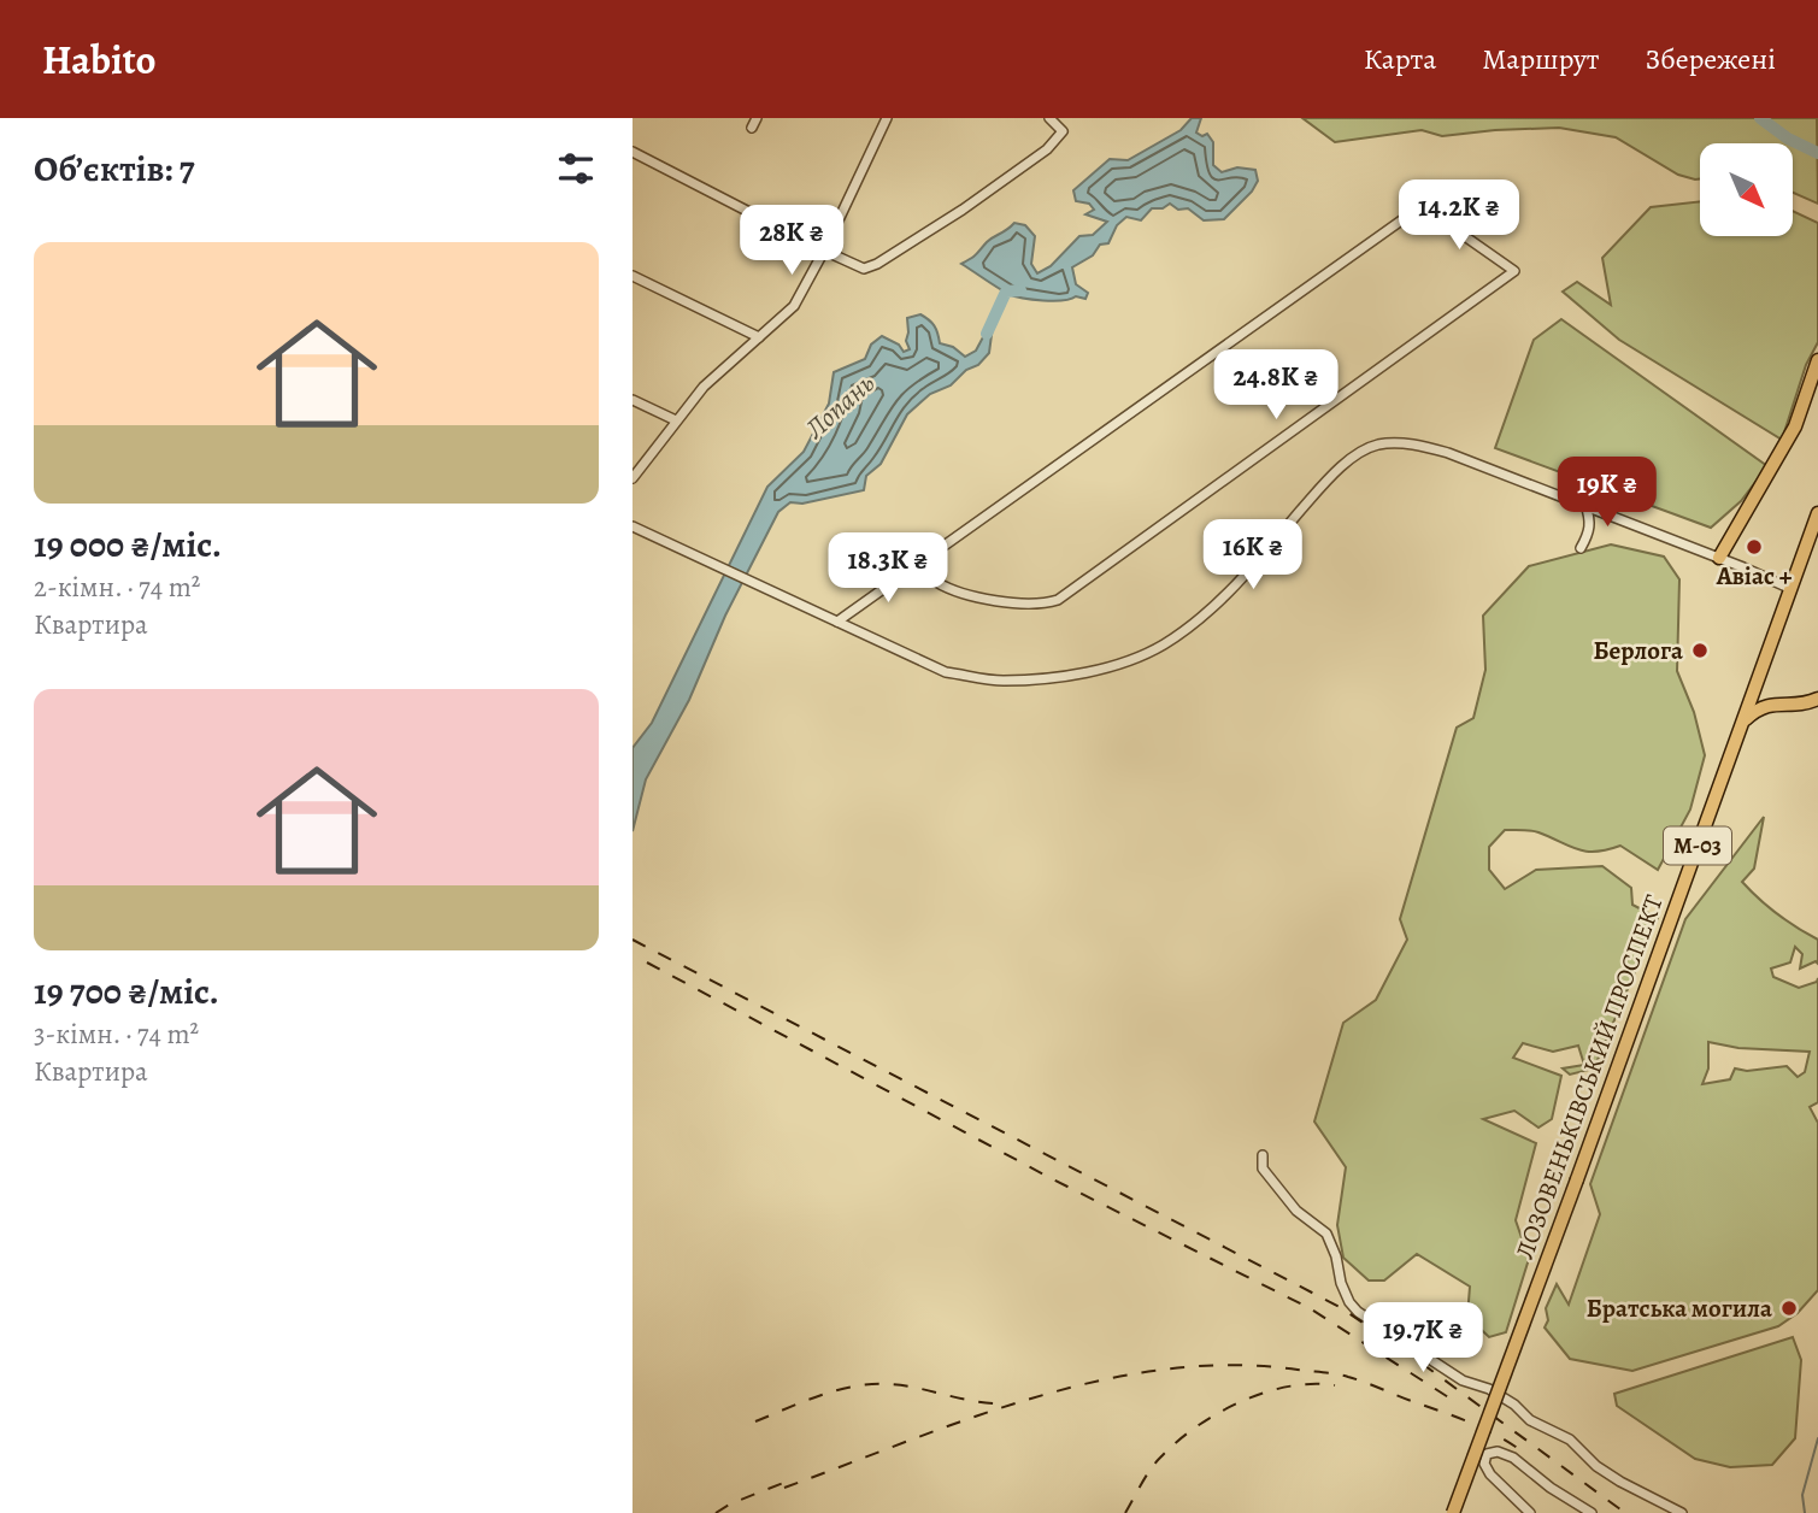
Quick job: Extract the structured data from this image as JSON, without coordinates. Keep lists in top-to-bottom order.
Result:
{
  "streets": {
    "highway": ["М-03", "ЛОЗОВЕНЬКІВСЬКИЙ ПРОСПЕКТ"]
  },
  "water": ["Лопань"],
  "places": ["Авiас +", "Берлога", "Братська могила"],
  "north": "bottom right",
  "page": {
    "header": "Habito",
    "nav": ["Карта", "Маршрут", "Збережені"],
    "heading": "Об’єктів: 7",
    "price": [
      "14.2K ₴",
      "28K ₴",
      "24.8K ₴",
      "19K ₴",
      "16K ₴",
      "18.3K ₴",
      "19.7K ₴"
    ],
    "list": [
      {
        "name": "19 000 ₴/міс.",
        "note": "2-кімн. · 74 m² · Квартира"
      },
      {
        "name": "19 700 ₴/міс.",
        "note": "3-кімн. · 74 m² · Квартира"
      }
    ]
  }
}
